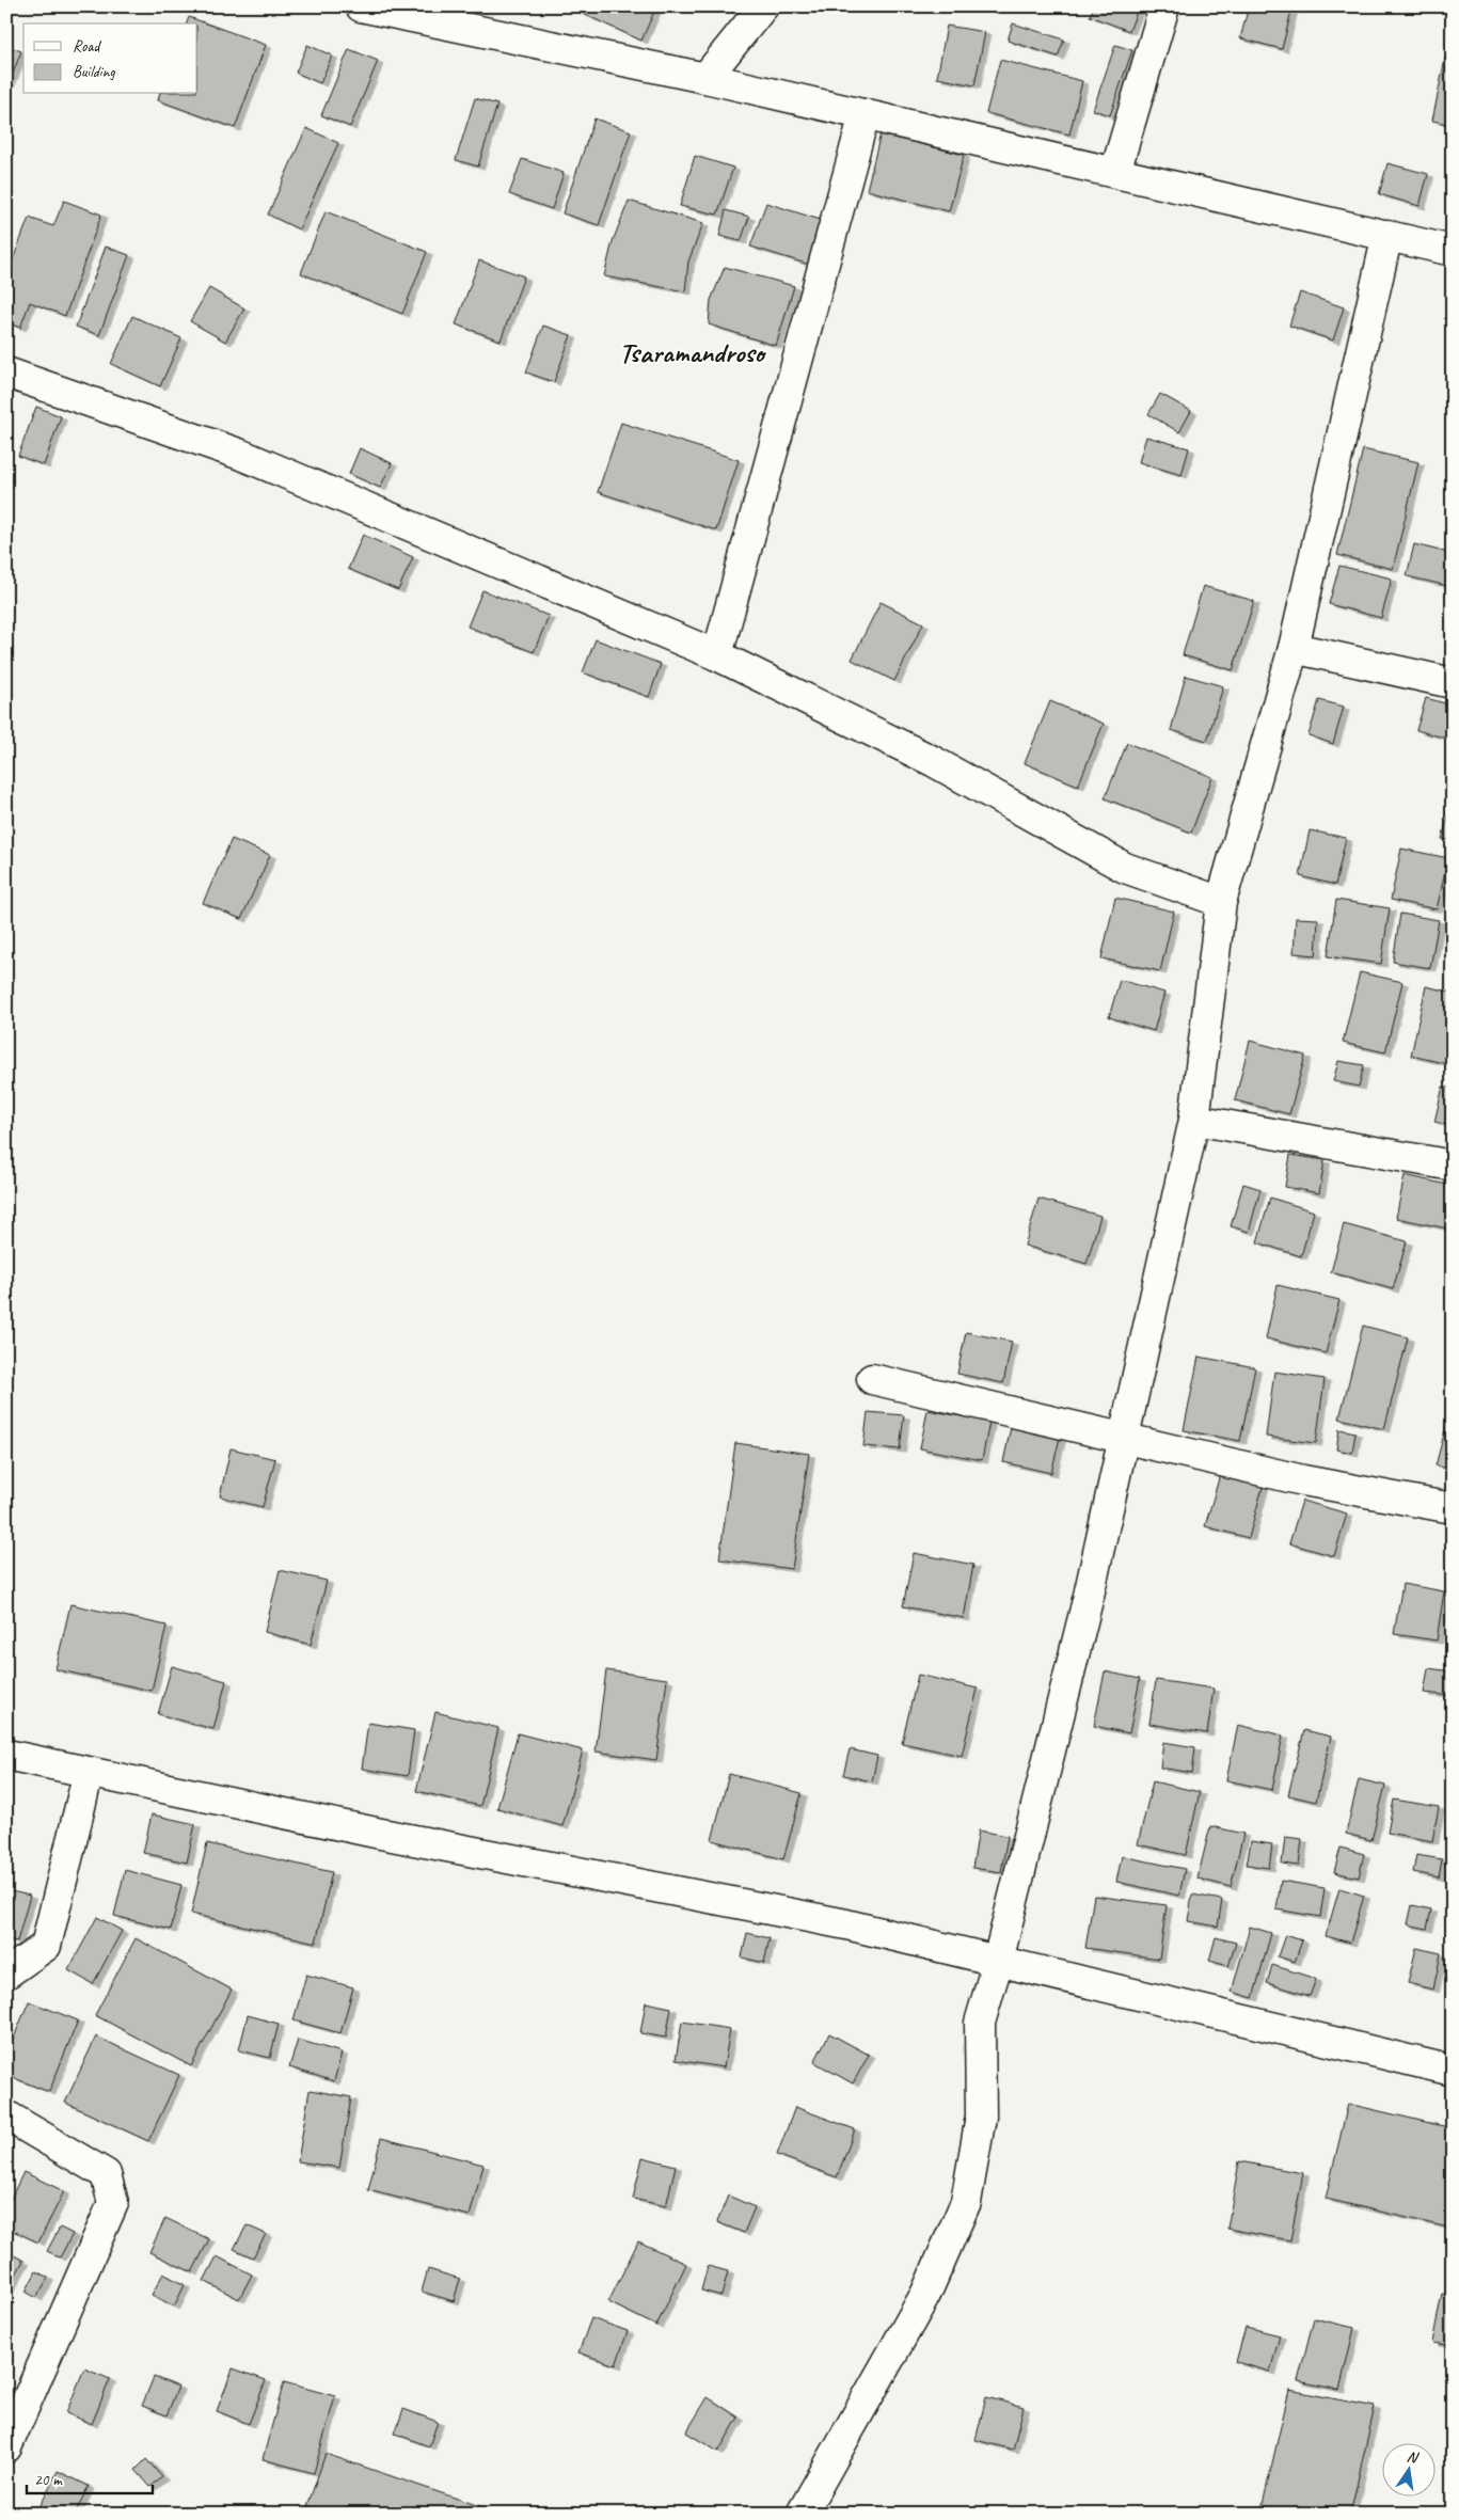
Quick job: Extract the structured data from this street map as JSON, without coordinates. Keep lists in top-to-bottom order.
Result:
{
  "districts": ["Tsaramandroso"],
  "legend": ["Road", "Building"],
  "scale_bar": "20 m",
  "north": "top"
}
